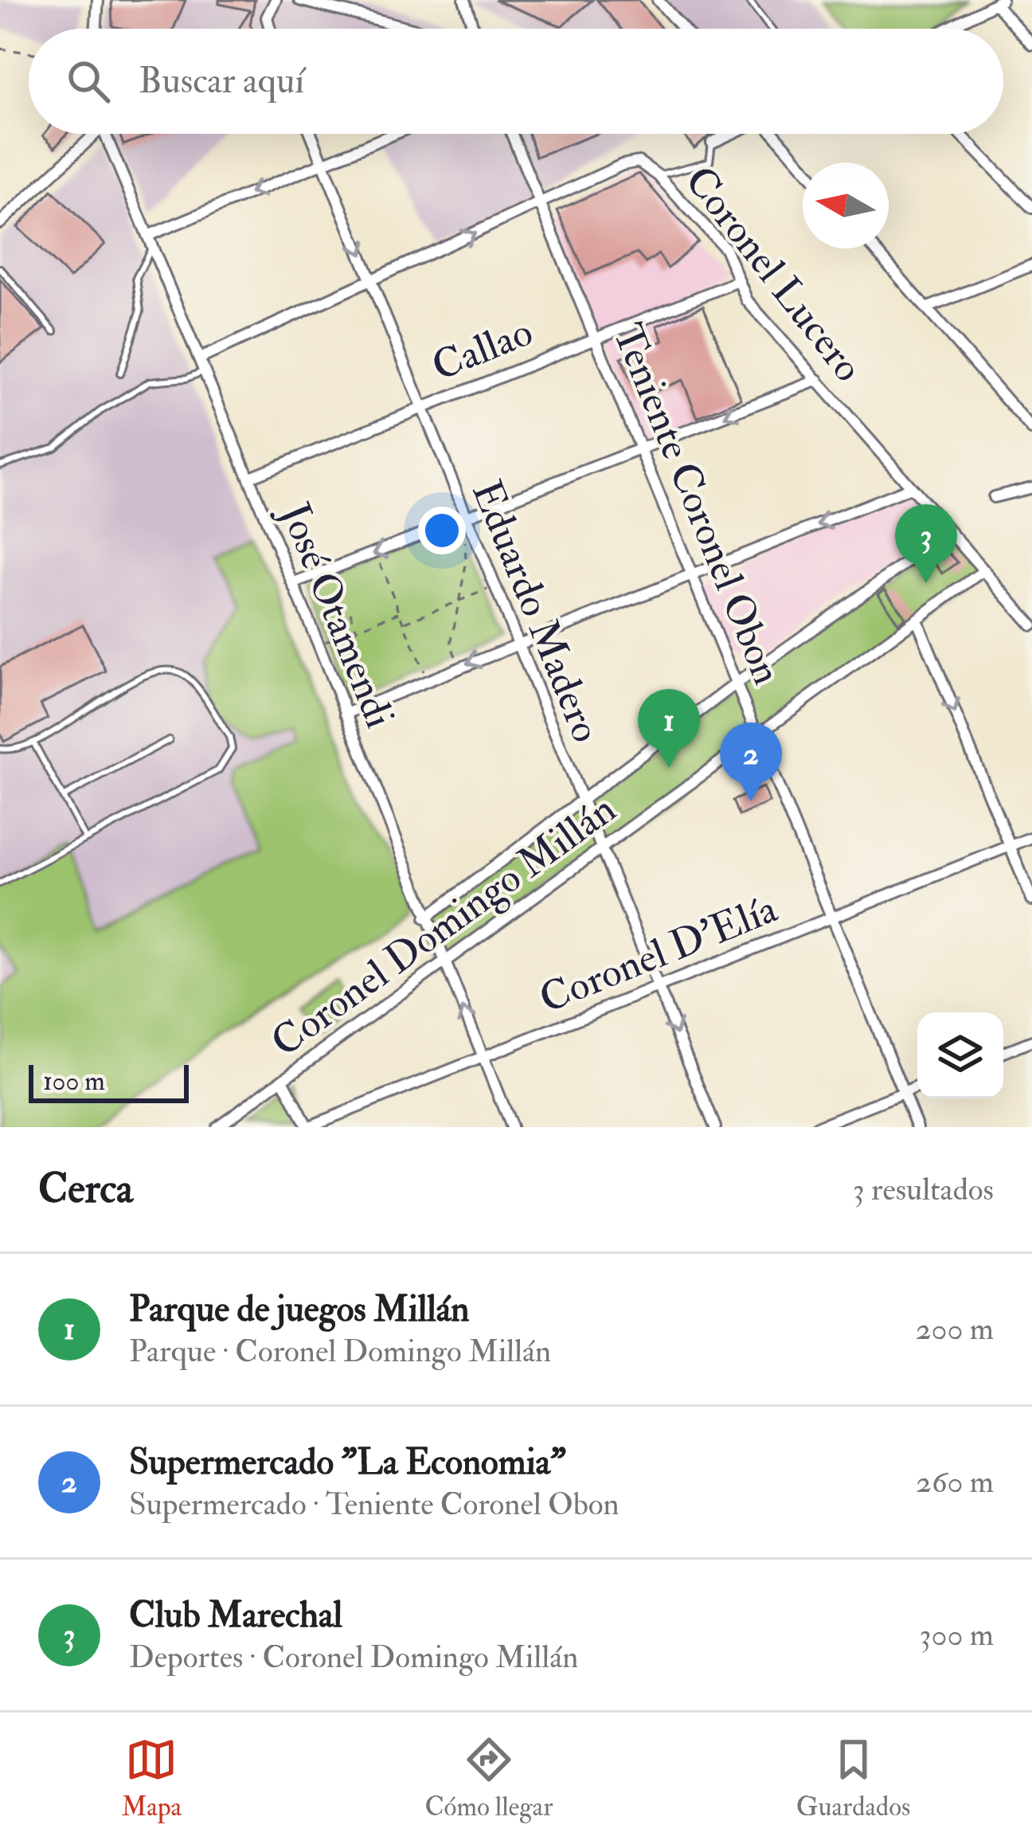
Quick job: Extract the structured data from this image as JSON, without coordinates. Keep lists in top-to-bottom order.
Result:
{
  "streets": {
    "street": [
      "Coronel Lucero",
      "Callao",
      "Teniente Coronel Obon",
      "Eduardo Madero",
      "José Otamendi",
      "Coronel Domingo Millán",
      "Coronel D'Elía"
    ]
  },
  "crossings": [
    ["Coronel Lucero", "Callao"],
    ["Coronel Lucero", "Coronel Domingo Millán"],
    ["Callao", "Teniente Coronel Obon"],
    ["Callao", "Eduardo Madero"],
    ["Callao", "José Otamendi"],
    ["Teniente Coronel Obon", "Coronel Domingo Millán"],
    ["Teniente Coronel Obon", "Coronel D'Elía"],
    ["Eduardo Madero", "Coronel Domingo Millán"],
    ["Eduardo Madero", "Coronel D'Elía"],
    ["José Otamendi", "Coronel Domingo Millán"],
    ["José Otamendi", "Coronel D'Elía"]
  ],
  "scale_bar": "100 m",
  "north": "left",
  "page": {
    "search": "Buscar aquí",
    "pins": ["3", "1", "2"],
    "scale": "100 m",
    "heading": ["Cerca", "3 resultados"],
    "list": [
      {
        "mark": "1",
        "name": "Parque de juegos Millán",
        "note": "Parque · Coronel Domingo Millán",
        "value": "200 m"
      },
      {
        "mark": "2",
        "name": "Supermercado \"La Economia\"",
        "note": "Supermercado · Teniente Coronel Obon",
        "value": "260 m"
      },
      {
        "mark": "3",
        "name": "Club Marechal",
        "note": "Deportes · Coronel Domingo Millán",
        "value": "300 m"
      }
    ],
    "nav": ["Mapa", "Cómo llegar", "Guardados"]
  }
}
